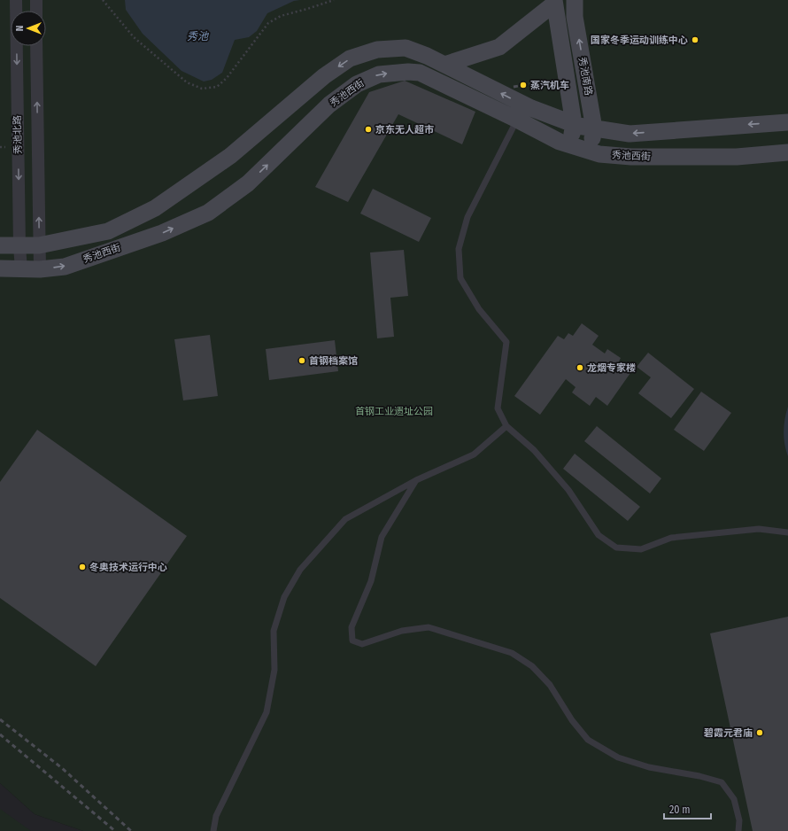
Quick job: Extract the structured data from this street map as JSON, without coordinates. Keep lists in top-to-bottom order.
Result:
{
  "streets": {
    "street": ["秀池南路", "秀池西街", "秀池北路"]
  },
  "crossings": [
    ["秀池南路", "秀池西街"],
    ["秀池西街", "秀池北路"]
  ],
  "water": ["秀池"],
  "parks": ["首钢工业遗址公园"],
  "places": [
    "国家冬季运动训练中心",
    "蒸汽机车",
    "京东无人超市",
    "首钢档案馆",
    "龙烟专家楼",
    "冬奥技术运行中心",
    "碧霞元君庙"
  ],
  "scale_bar": "20 m",
  "north": "left"
}
